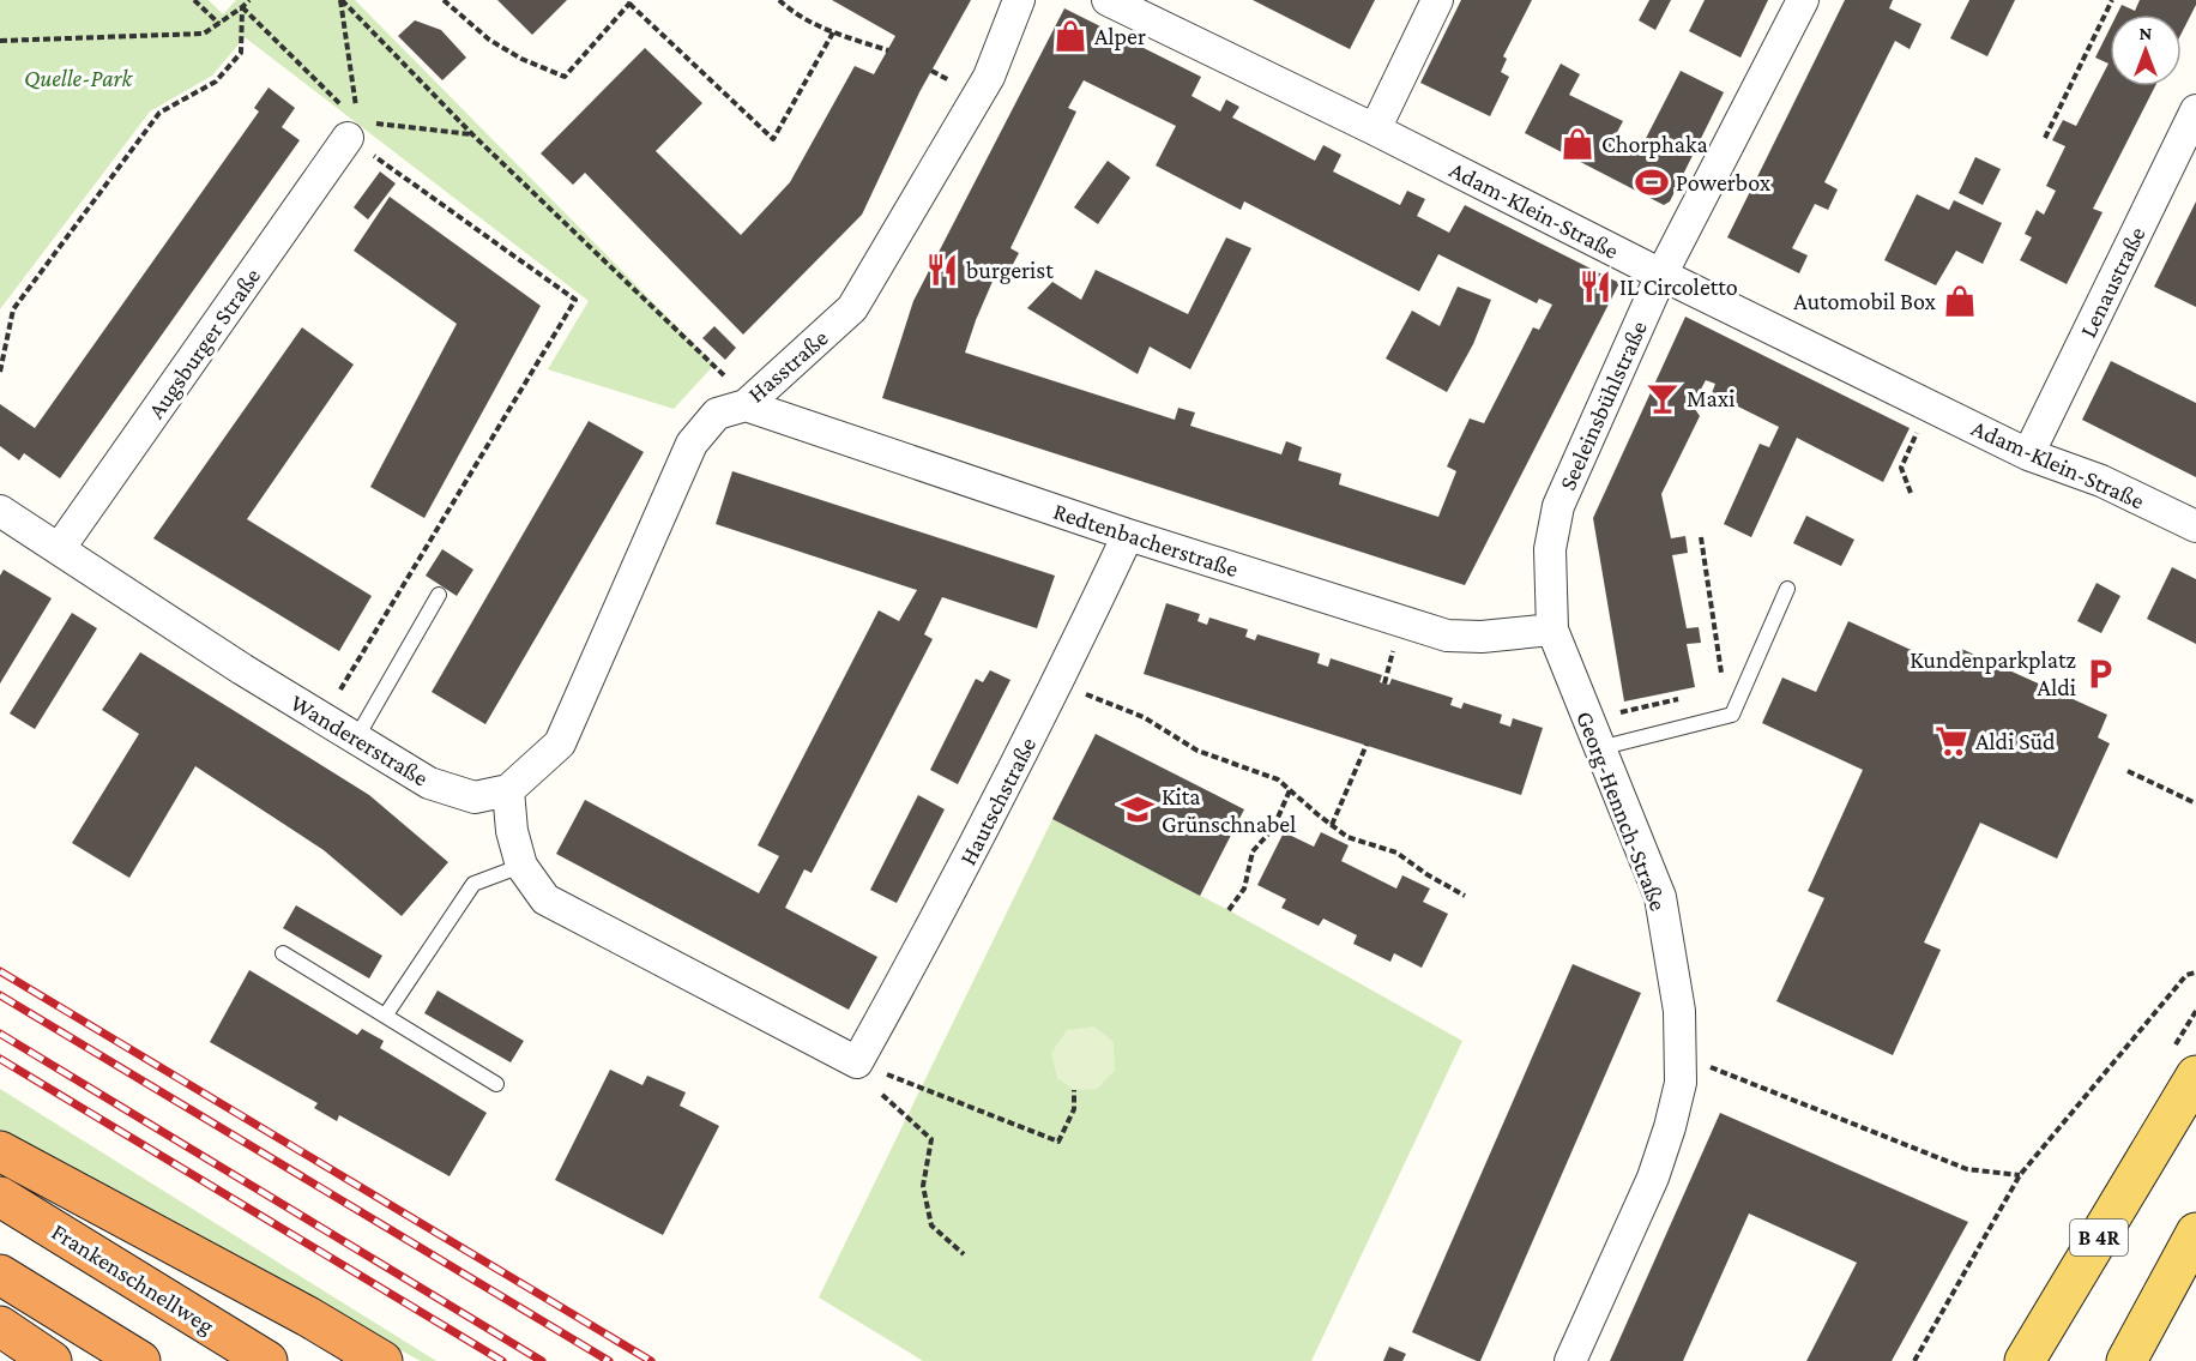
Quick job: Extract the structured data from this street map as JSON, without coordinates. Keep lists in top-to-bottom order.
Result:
{
  "streets": {
    "highway": ["Frankenschnellweg"],
    "main road": ["B 4R"],
    "street": [
      "Adam-Klein-Straße",
      "Lenaustraße",
      "Augsburger Straße",
      "Hasstraße",
      "Seeleinsbühlstraße",
      "Redtenbacherstraße",
      "Wandererstraße",
      "Hautschstraße",
      "Georg-Hennch-Straße"
    ]
  },
  "crossings": [
    ["Adam-Klein-Straße", "Lenaustraße"],
    ["Adam-Klein-Straße", "Seeleinsbühlstraße"],
    ["Augsburger Straße", "Wandererstraße"],
    ["Hasstraße", "Redtenbacherstraße"],
    ["Hasstraße", "Wandererstraße"],
    ["Seeleinsbühlstraße", "Redtenbacherstraße"],
    ["Seeleinsbühlstraße", "Georg-Hennch-Straße"],
    ["Redtenbacherstraße", "Hautschstraße"],
    ["Redtenbacherstraße", "Georg-Hennch-Straße"]
  ],
  "parks": ["Quelle-Park"],
  "places": {
    "shop": ["Alper", "Chorphaka", "Automobil Box"],
    "sports": ["Powerbox"],
    "restaurant": ["burgerist", "IL Circoletto"],
    "bar": ["Maxi"],
    "parking": ["Kundenparkplatz Aldi"],
    "supermarket": ["Aldi Süd"],
    "school or university": ["Kita Grünschnabel"]
  },
  "north": "top"
}
